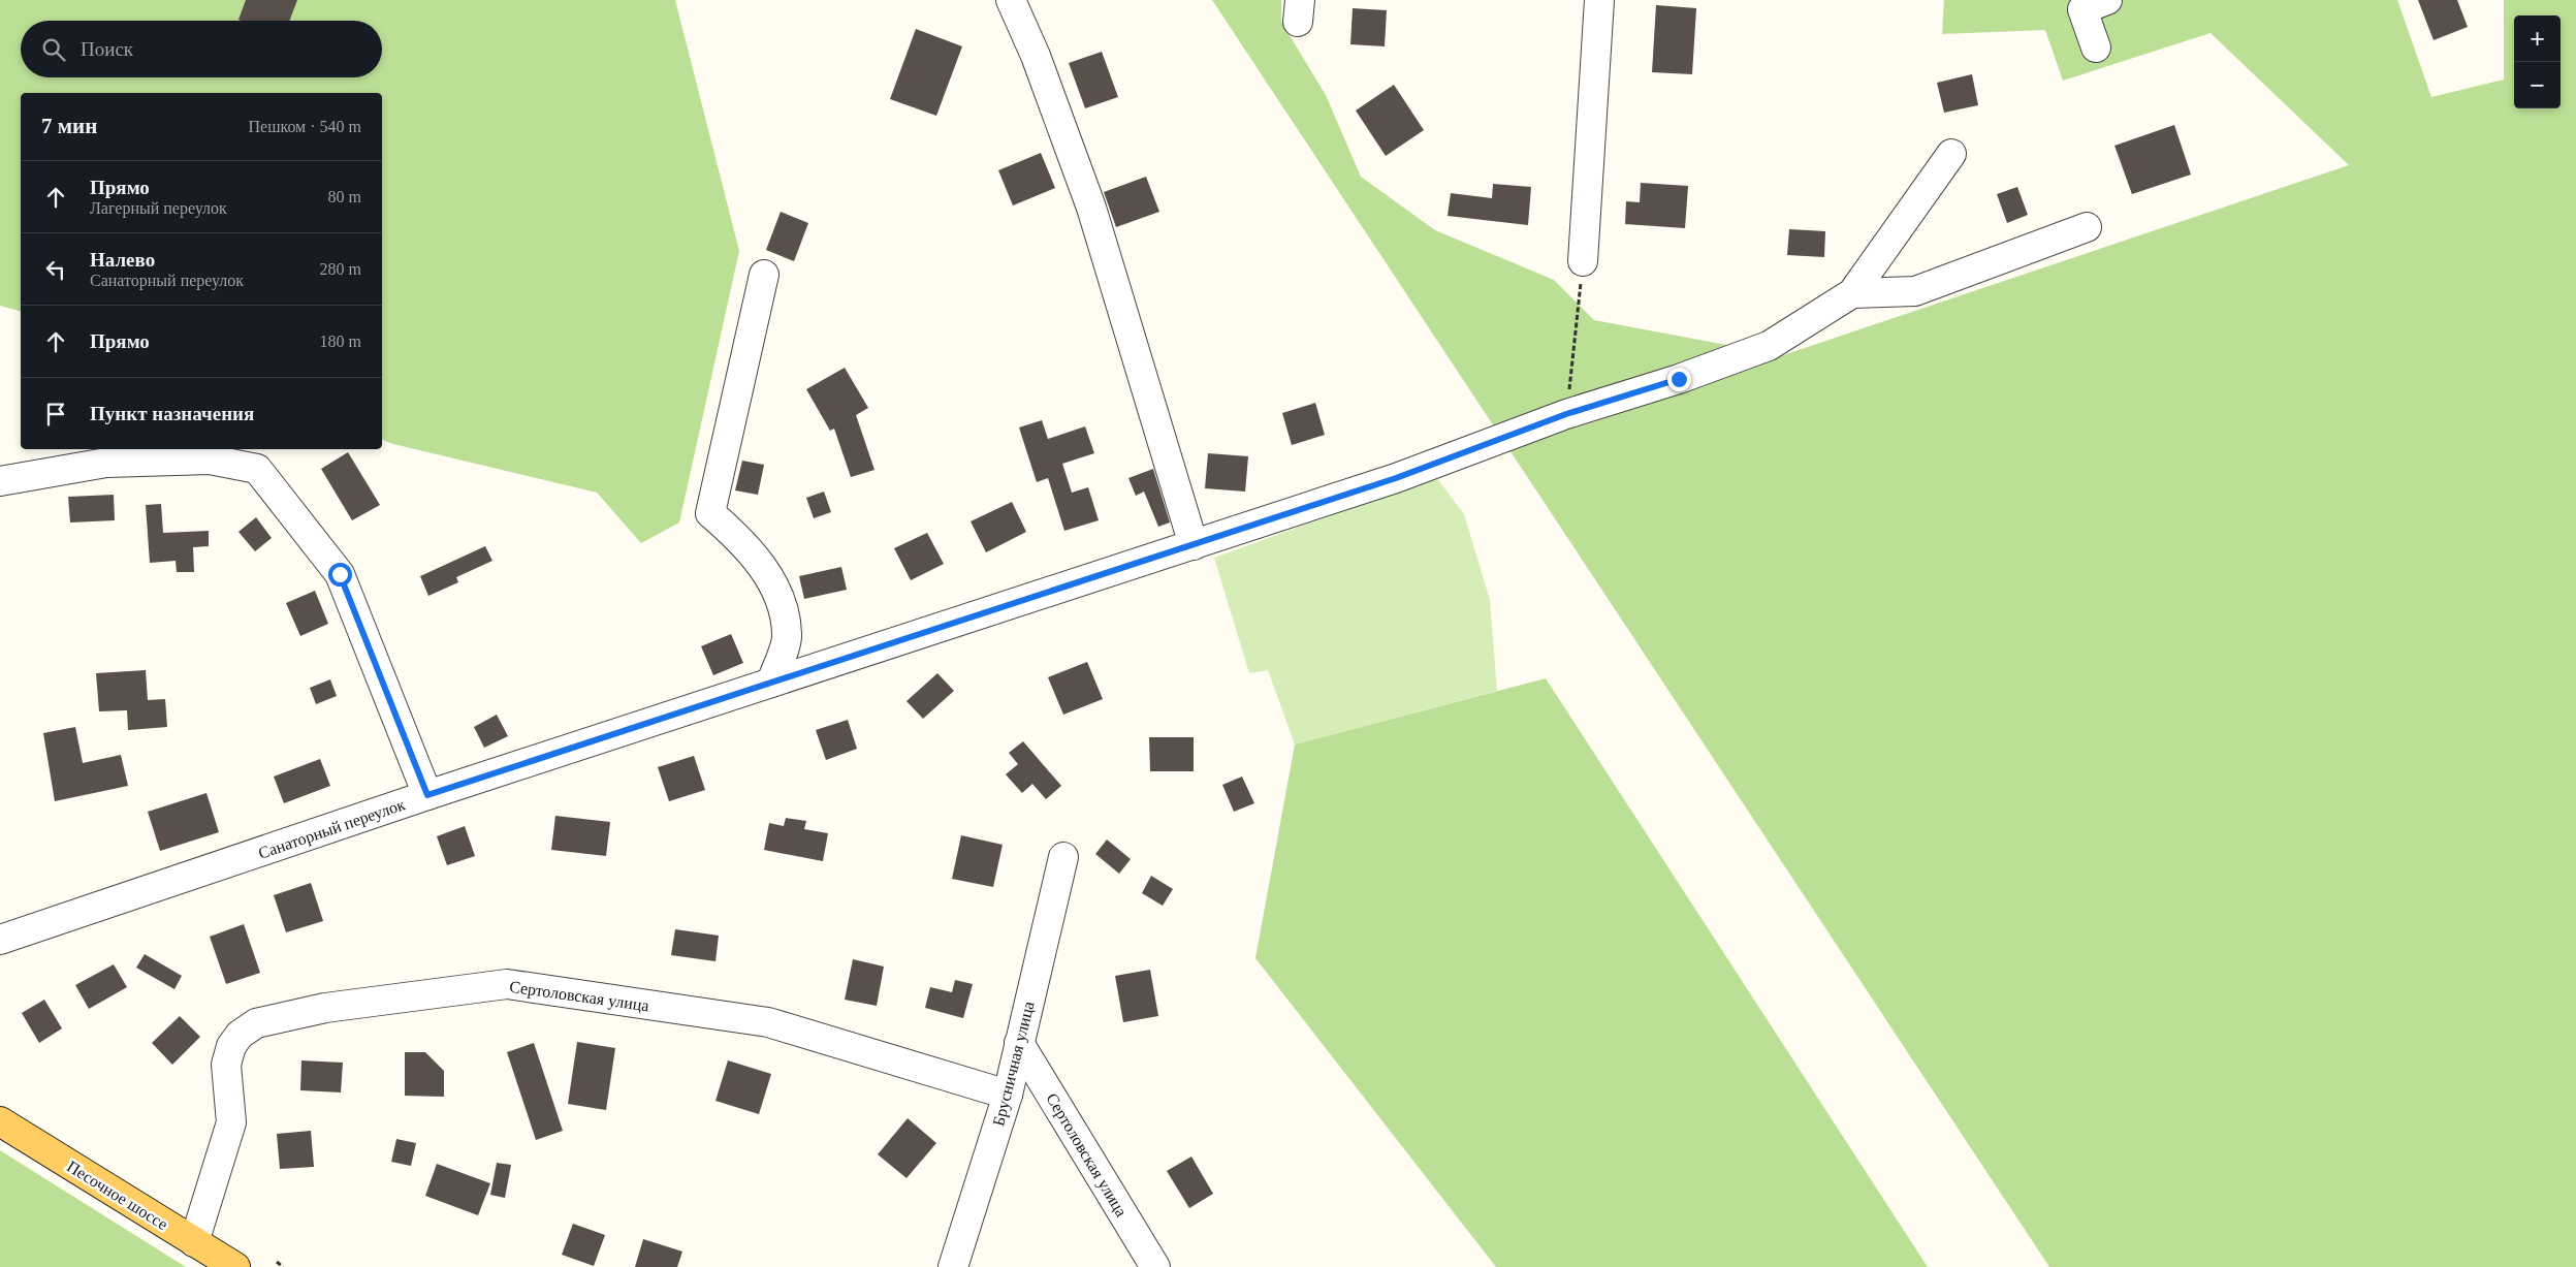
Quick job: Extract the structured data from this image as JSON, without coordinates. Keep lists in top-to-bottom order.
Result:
{
  "streets": {
    "main road": ["Песочное шоссе"],
    "street": ["Санаторный переулок", "Сертоловская улица", "Брусничная улица"]
  },
  "crossings": [
    ["Сертоловская улица", "Брусничная улица"],
    ["Сертоловская улица", "Песочное шоссе"]
  ],
  "page": {
    "map_buttons": ["+", "−"],
    "search": "Поиск",
    "heading": ["7 мин", "Пешком · 540 m"],
    "list": [
      ["Прямо", "Лагерный переулок", "80 m"],
      ["Налево", "Санаторный переулок", "280 m"],
      ["Прямо", "180 m"],
      "Пункт назначения"
    ]
  }
}
